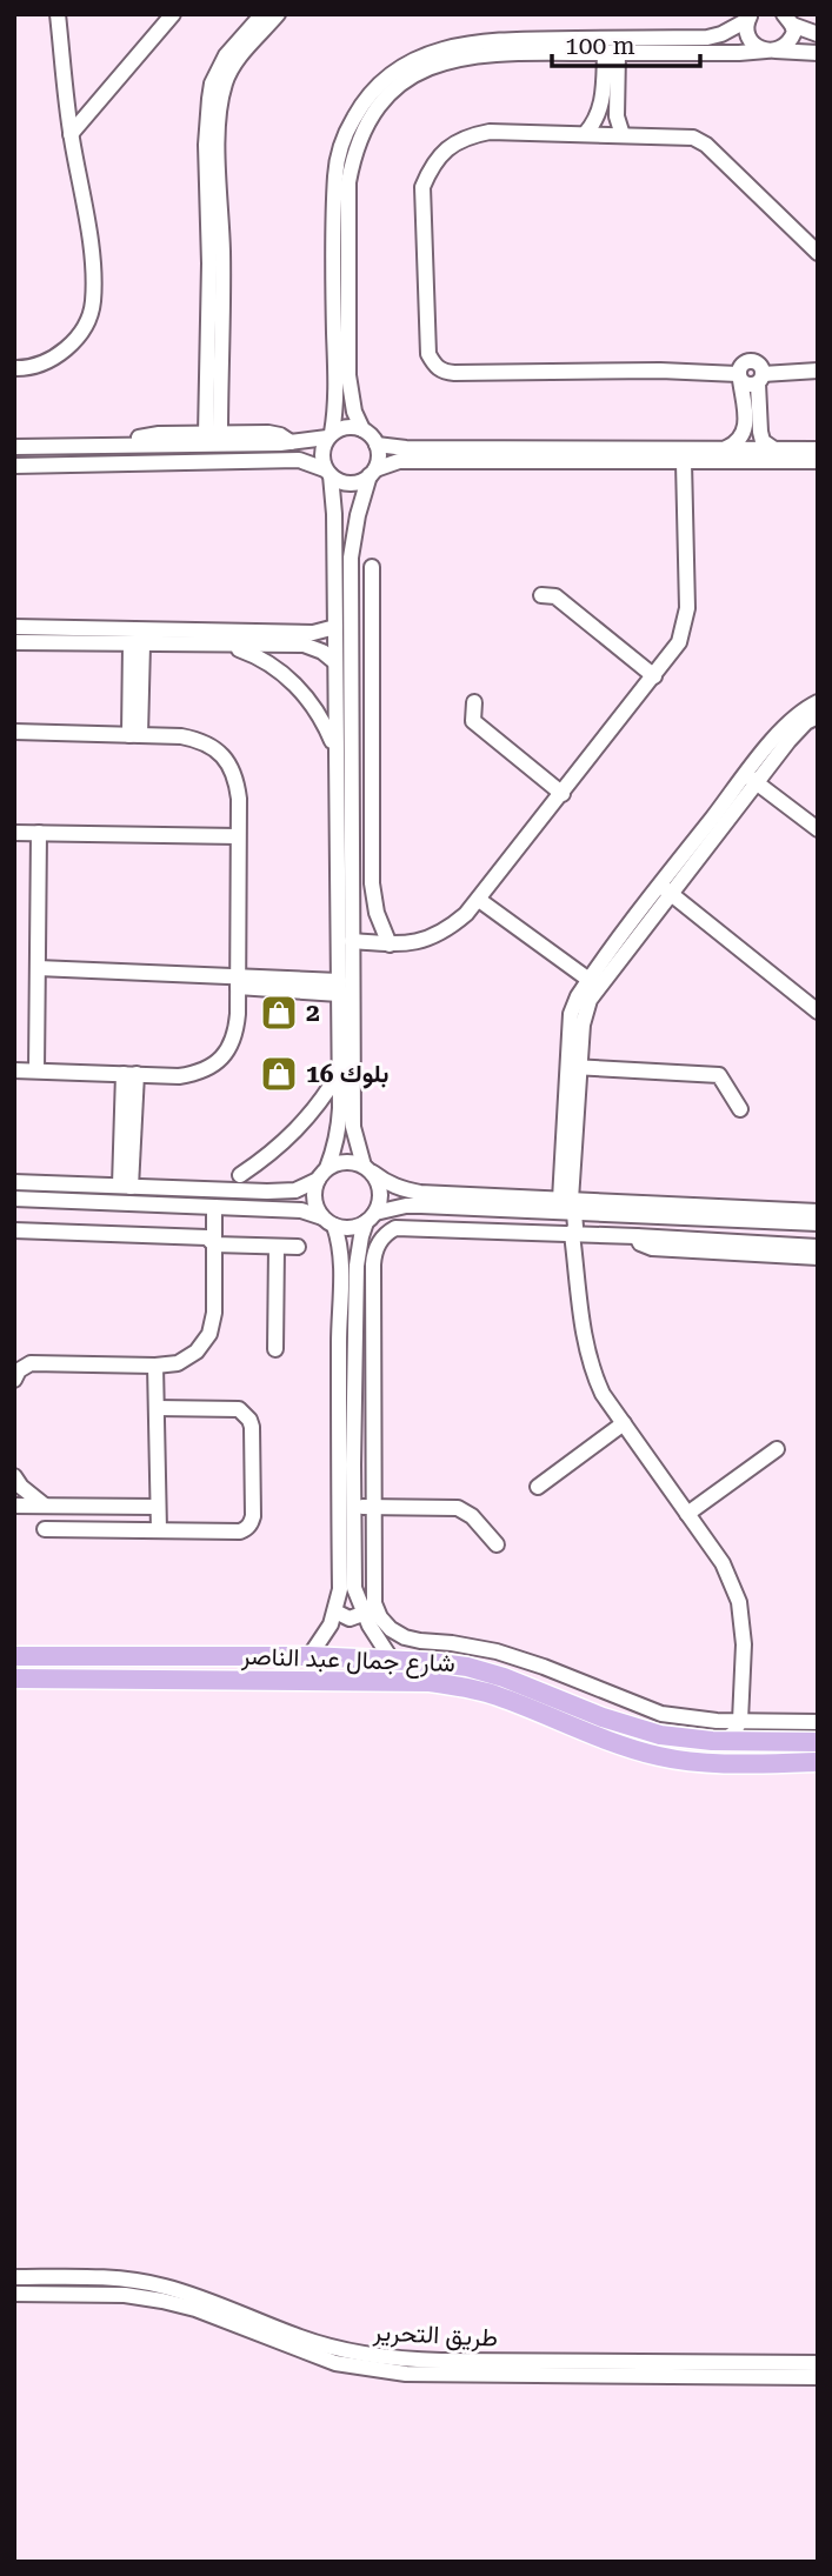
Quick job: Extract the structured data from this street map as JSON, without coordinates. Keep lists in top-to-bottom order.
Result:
{
  "streets": {
    "main road": ["شارع جمال عبد الناصر"],
    "street": ["طريق التحرير"]
  },
  "places": {
    "shop": ["2", "بلوك 16"]
  },
  "scale_bar": "100 m"
}
